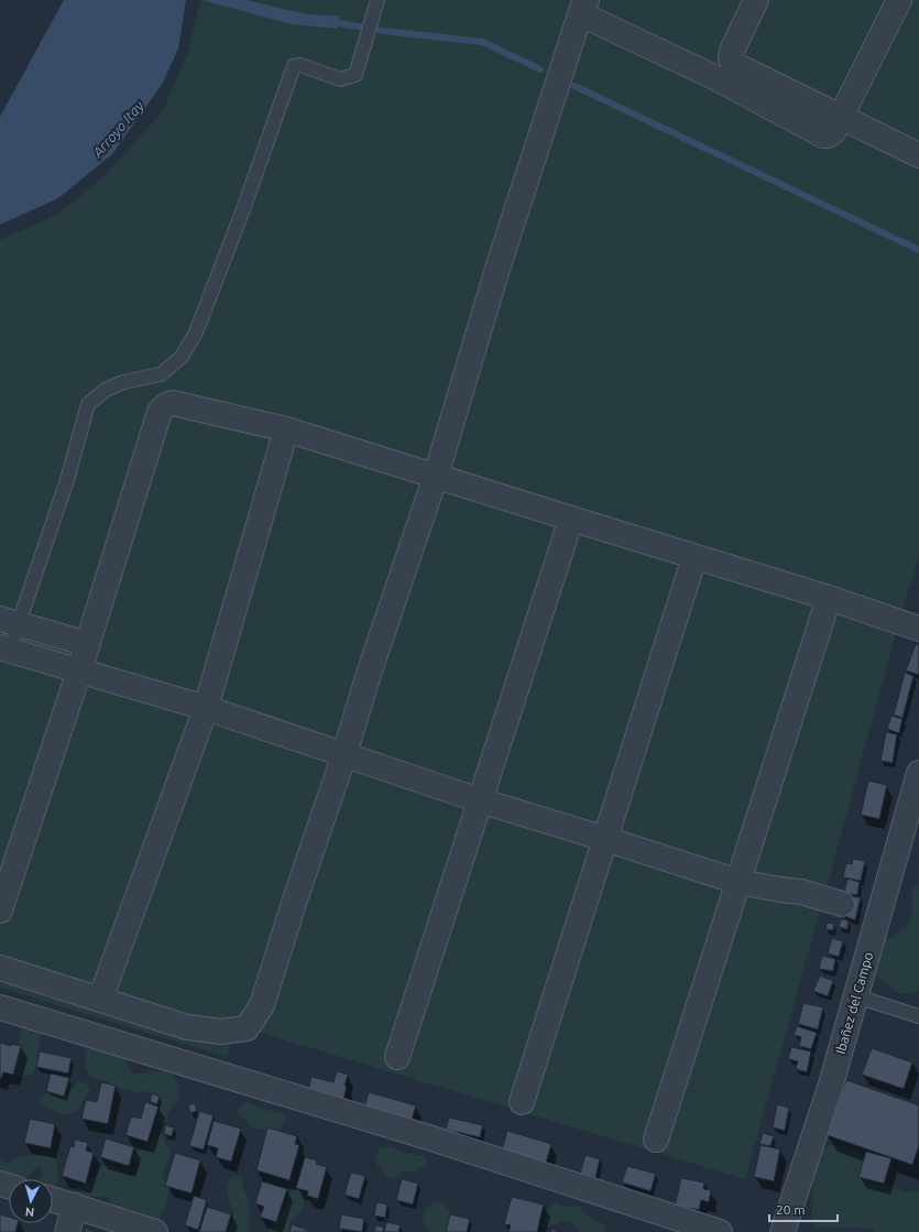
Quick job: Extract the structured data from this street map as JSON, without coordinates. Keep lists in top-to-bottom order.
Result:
{
  "streets": {
    "street": ["Ibañez del Campo"]
  },
  "water": ["Arroyo Itay"],
  "scale_bar": "20 m",
  "north": "bottom"
}
